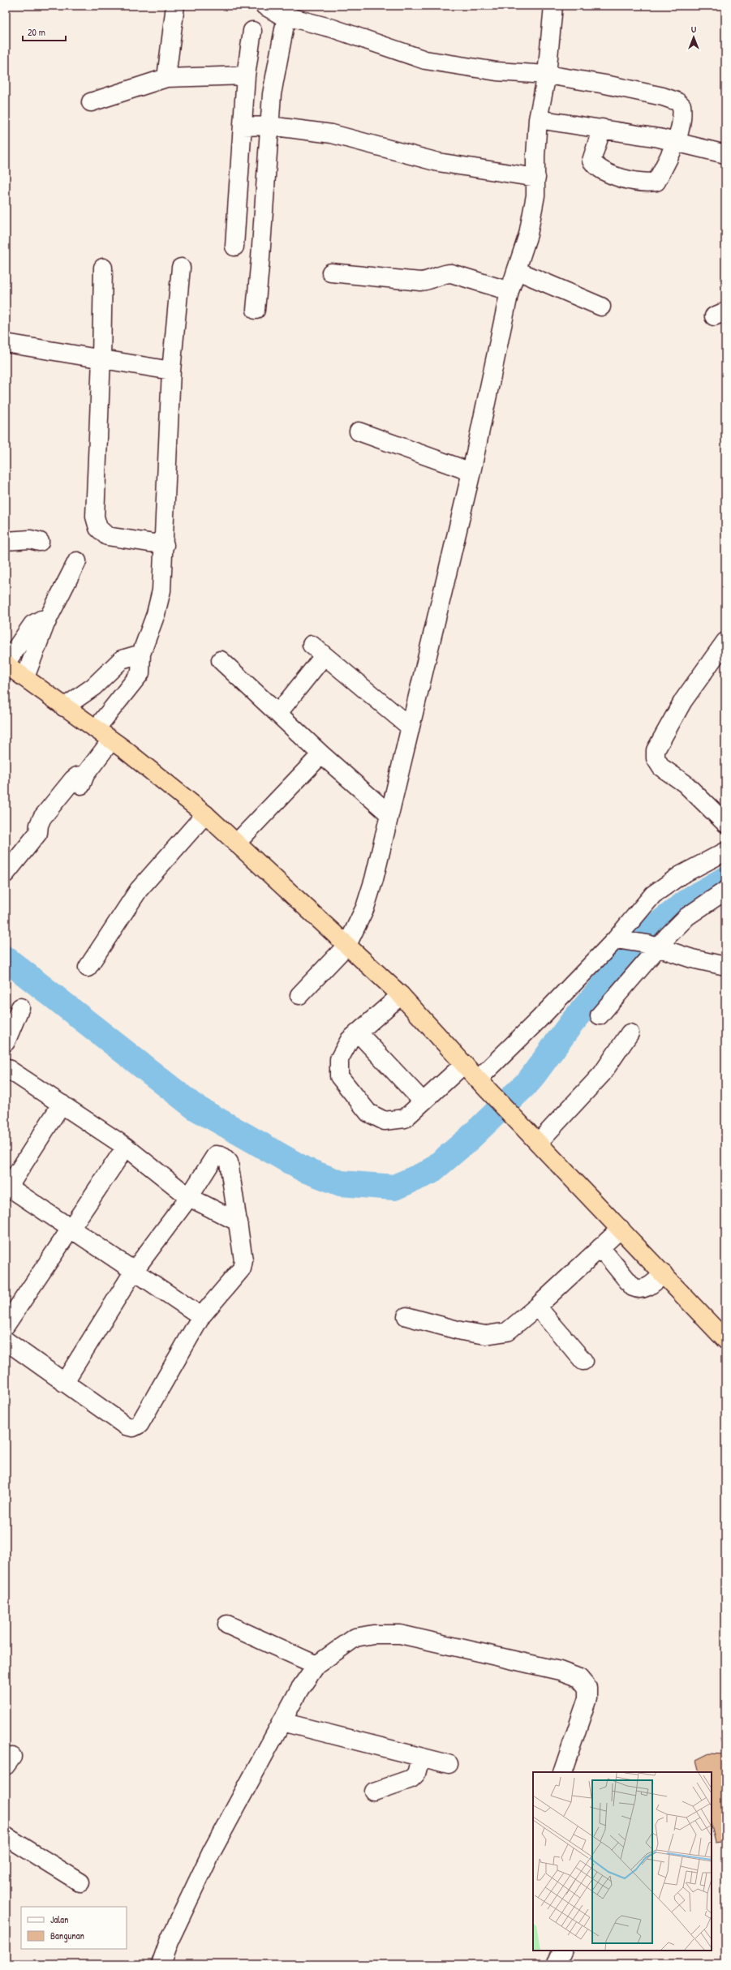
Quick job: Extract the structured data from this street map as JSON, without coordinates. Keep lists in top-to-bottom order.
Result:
{
  "legend": ["Jalan", "Bangunan"],
  "scale_bar": "20 m",
  "north": "top"
}
